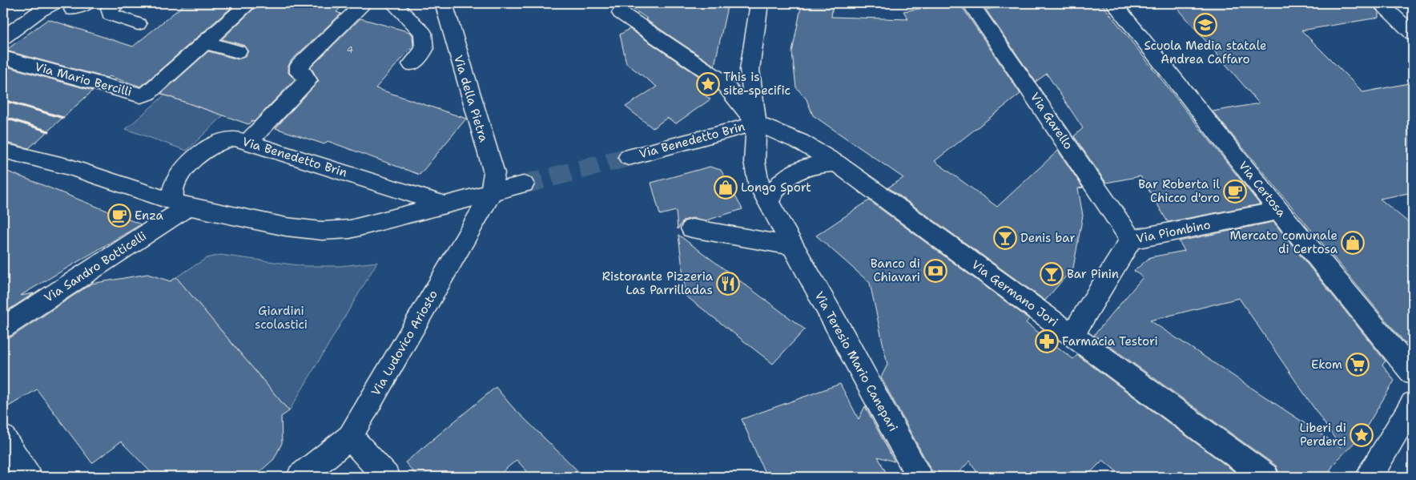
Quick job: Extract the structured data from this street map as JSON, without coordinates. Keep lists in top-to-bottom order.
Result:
{
  "streets": {
    "street": [
      "Via Mario Bercilli",
      "Via della Pietra",
      "Via Garello",
      "Via Benedetto Brin",
      "Via Certosa",
      "Via Piombino",
      "Via Sandro Botticelli",
      "Via Germano Jori",
      "Via Ludovico Ariosto",
      "Via Teresio Mario Canepari"
    ]
  },
  "crossings": [
    ["Via della Pietra", "Via Ludovico Ariosto"],
    ["Via Garello", "Via Piombino"],
    ["Via Benedetto Brin", "Via Sandro Botticelli"],
    ["Via Benedetto Brin", "Via Germano Jori"],
    ["Via Benedetto Brin", "Via Teresio Mario Canepari"],
    ["Via Certosa", "Via Piombino"],
    ["Via Piombino", "Via Germano Jori"],
    ["Via Germano Jori", "Via Teresio Mario Canepari"]
  ],
  "parks": ["Giardini scolastici"],
  "places": {
    "school or university": ["Scuola Media statale Andrea Caffaro"],
    "place": ["This is site-specific", "Liberi di Perderci"],
    "shop": ["Longo Sport", "Mercato comunale di Certosa"],
    "cafe": ["Bar Roberta il Chicco d'oro", "Enza"],
    "bar": ["Denis bar", "Bar Pinin"],
    "bank": ["Banco di Chiavari"],
    "restaurant": ["Ristorante Pizzeria Las Parrilladas"],
    "pharmacy": ["Farmacia Testori"],
    "supermarket": ["Ekom"]
  },
  "house_numbers": ["4"]
}
